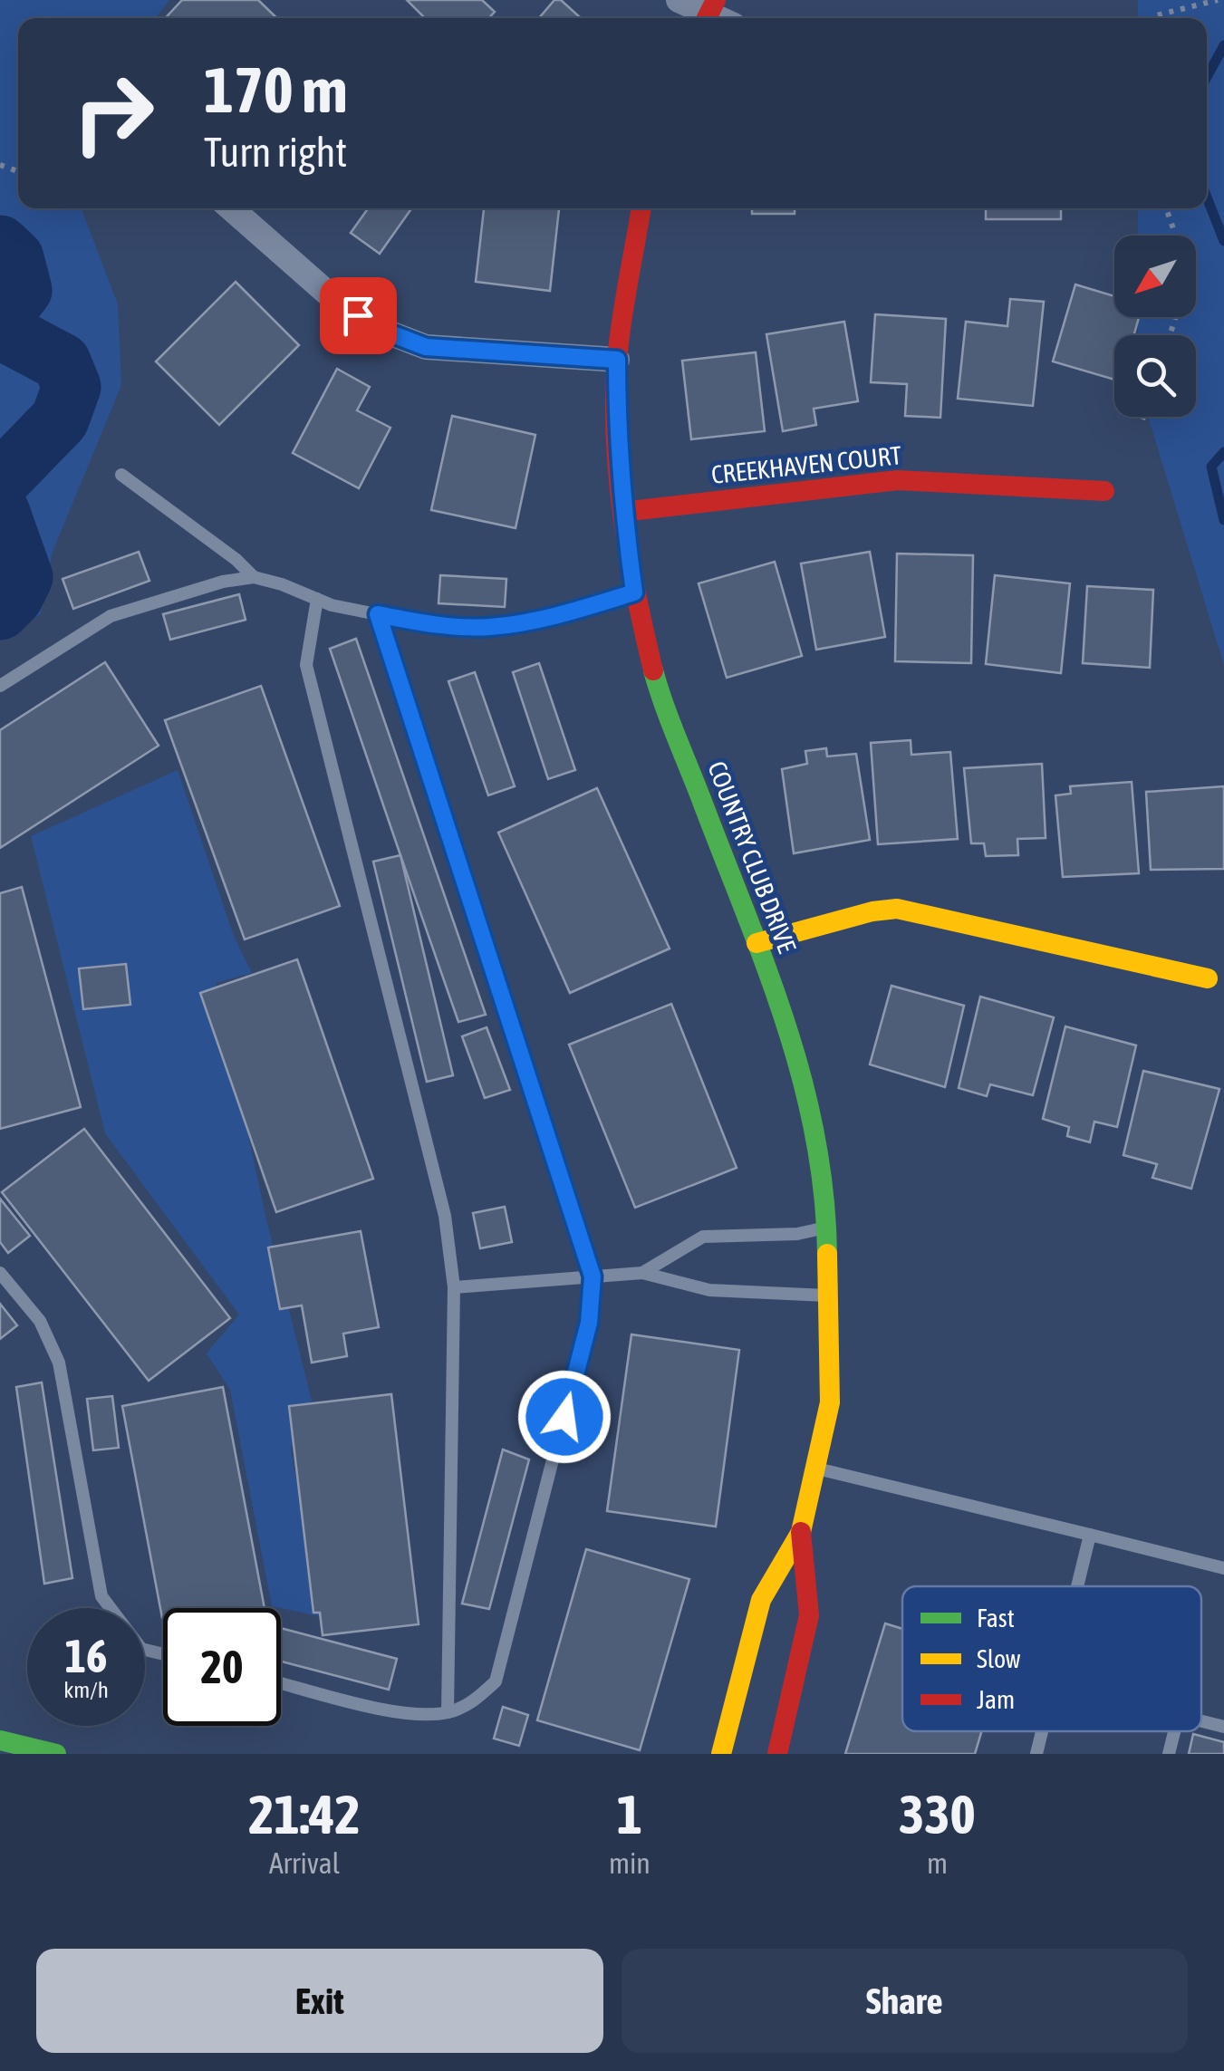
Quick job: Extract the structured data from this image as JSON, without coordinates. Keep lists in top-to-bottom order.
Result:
{
  "streets": {
    "street": ["CREEKHAVEN COURT", "COUNTRY CLUB DRIVE"]
  },
  "crossings": [
    ["CREEKHAVEN COURT", "COUNTRY CLUB DRIVE"]
  ],
  "legend": ["Fast", "Slow", "Jam"],
  "north": "bottom left",
  "page": {
    "turn": ["170 m", "Turn right"],
    "speed": "16 km/h",
    "limit": "20",
    "eta": [
      "21:42",
      "Arrival",
      "1",
      "min",
      "330",
      "m"
    ],
    "buttons": ["Exit", "Share"]
  }
}
